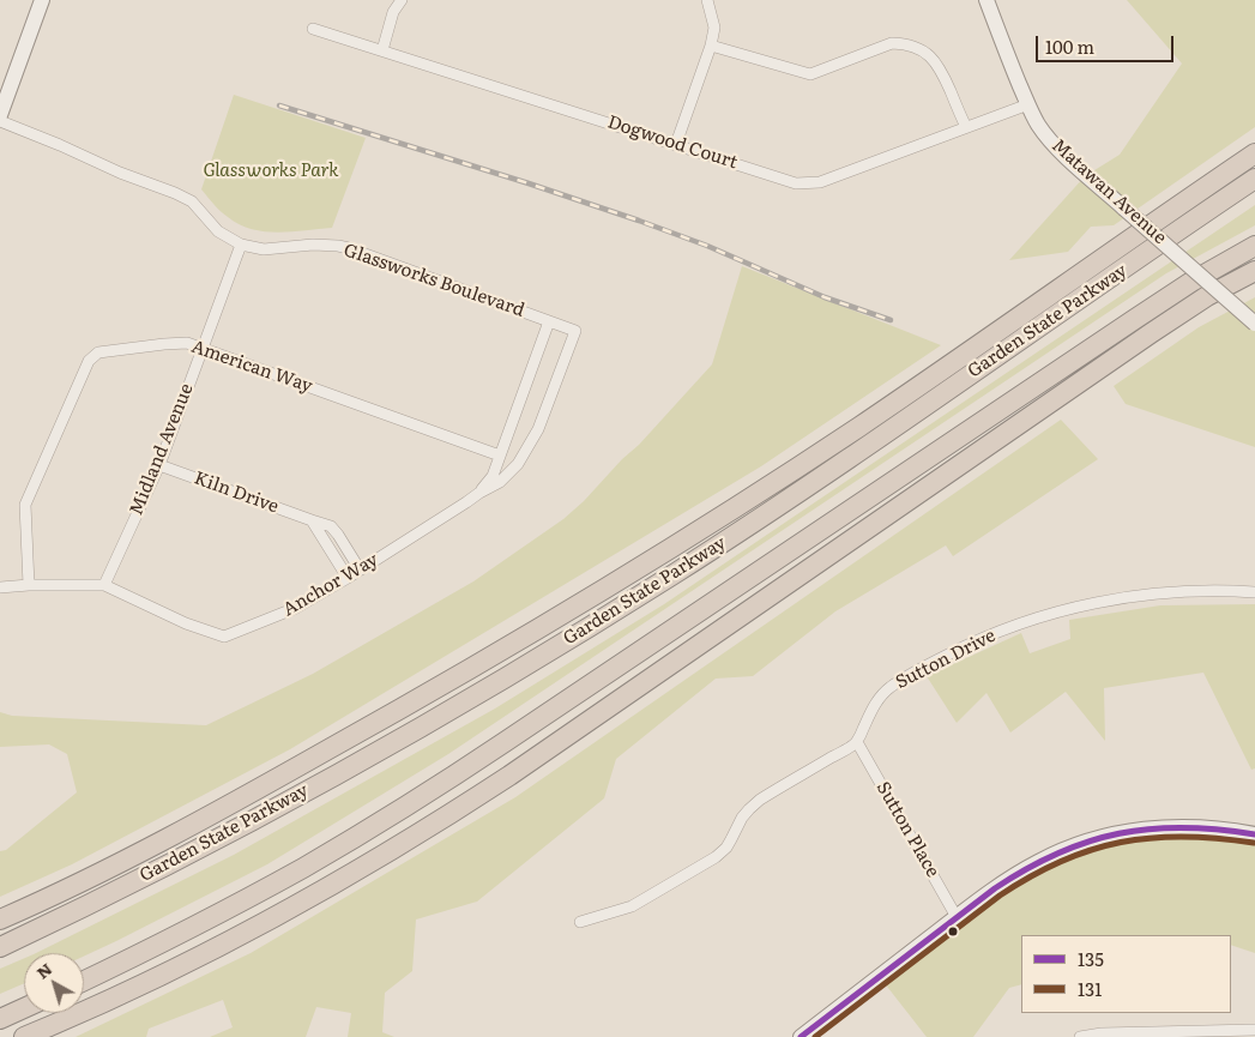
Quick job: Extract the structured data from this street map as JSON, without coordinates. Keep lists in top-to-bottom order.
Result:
{
  "streets": {
    "highway": ["Garden State Parkway"],
    "street": [
      "Dogwood Court",
      "Matawan Avenue",
      "Glassworks Boulevard",
      "American Way",
      "Midland Avenue",
      "Kiln Drive",
      "Anchor Way",
      "Sutton Drive",
      "Sutton Place"
    ]
  },
  "crossings": [
    ["Dogwood Court", "Matawan Avenue"],
    ["Glassworks Boulevard", "Midland Avenue"],
    ["Glassworks Boulevard", "Anchor Way"],
    ["American Way", "Midland Avenue"],
    ["American Way", "Anchor Way"],
    ["Midland Avenue", "Kiln Drive"],
    ["Midland Avenue", "Anchor Way"],
    ["Kiln Drive", "Anchor Way"],
    ["Sutton Drive", "Sutton Place"]
  ],
  "parks": ["Glassworks Park"],
  "lines": ["transit line 135", "transit line 131"],
  "legend": ["135", "131"],
  "scale_bar": "100 m",
  "north": "top left"
}
